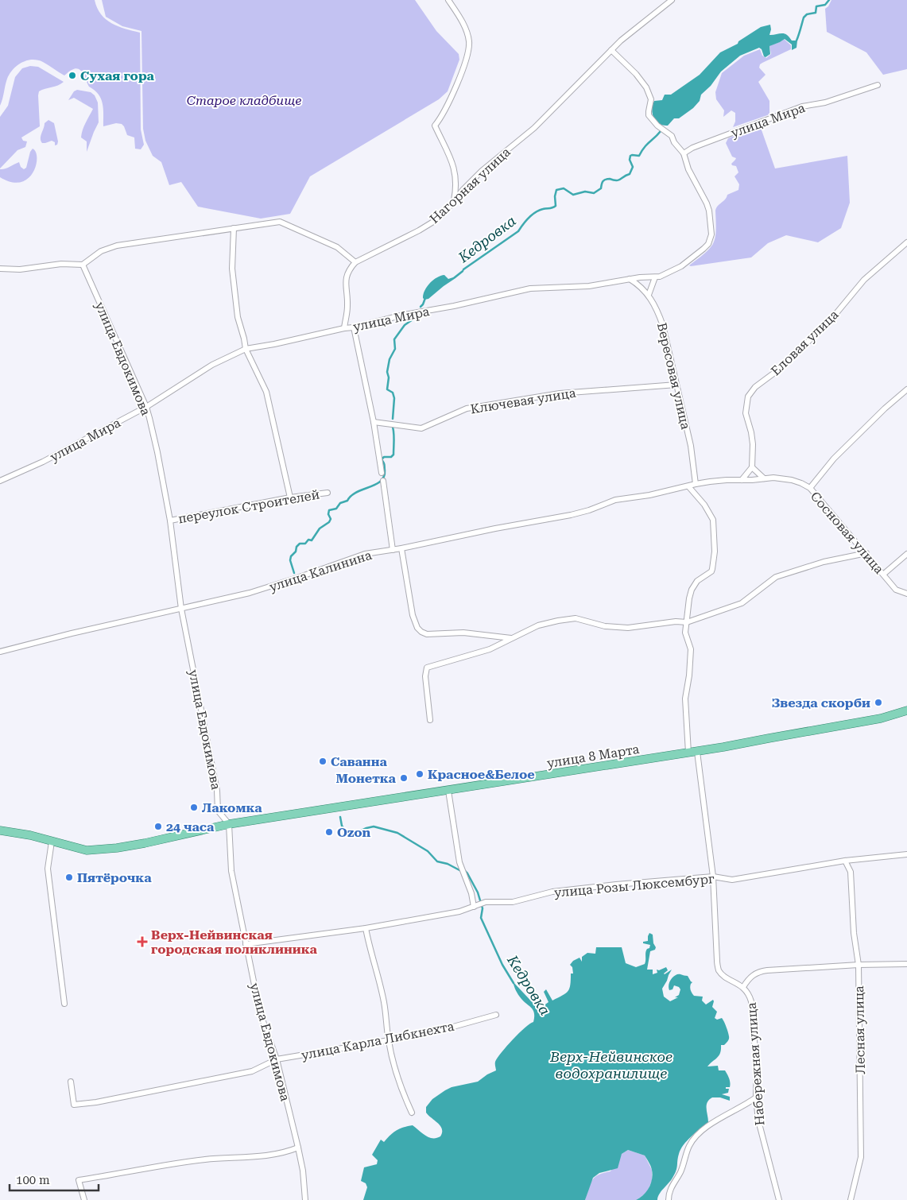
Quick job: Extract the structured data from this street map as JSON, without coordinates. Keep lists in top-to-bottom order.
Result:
{
  "streets": {
    "main road": ["улица 8 Марта"],
    "street": [
      "улица Мира",
      "Нагорная улица",
      "Еловая улица",
      "улица Евдокимова",
      "Вересовая улица",
      "Ключевая улица",
      "переулок Строителей",
      "Сосновая улица",
      "улица Калинина",
      "улица Розы Люксембург",
      "Лесная улица",
      "улица Карла Либкнехта",
      "Набережная улица"
    ]
  },
  "crossings": [
    ["улица Мира", "Нагорная улица"],
    ["улица Мира", "улица Евдокимова"],
    ["улица Мира", "Вересовая улица"],
    ["улица Евдокимова", "переулок Строителей"],
    ["улица Евдокимова", "улица Калинина"],
    ["улица Евдокимова", "улица 8 Марта"],
    ["улица Евдокимова", "улица Розы Люксембург"],
    ["улица Евдокимова", "улица Карла Либкнехта"],
    ["Вересовая улица", "Ключевая улица"],
    ["Вересовая улица", "Сосновая улица"],
    ["Сосновая улица", "улица Калинина"],
    ["улица 8 Марта", "Набережная улица"],
    ["улица Розы Люксембург", "Лесная улица"],
    ["улица Розы Люксембург", "Набережная улица"]
  ],
  "water": ["Кедровка", "Верх-Нейвинское водохранилище"],
  "parks": ["Старое кладбище"],
  "places": {
    "other": [
      "Сухая гора",
      "Звезда скорби",
      "Саванна",
      "Красное&Белое",
      "Монетка",
      "Лакомка",
      "24 часа",
      "Ozon",
      "Пятёрочка"
    ],
    "health": ["Верх-Нейвинская городская поликлиника"]
  },
  "scale_bar": "100 m"
}
